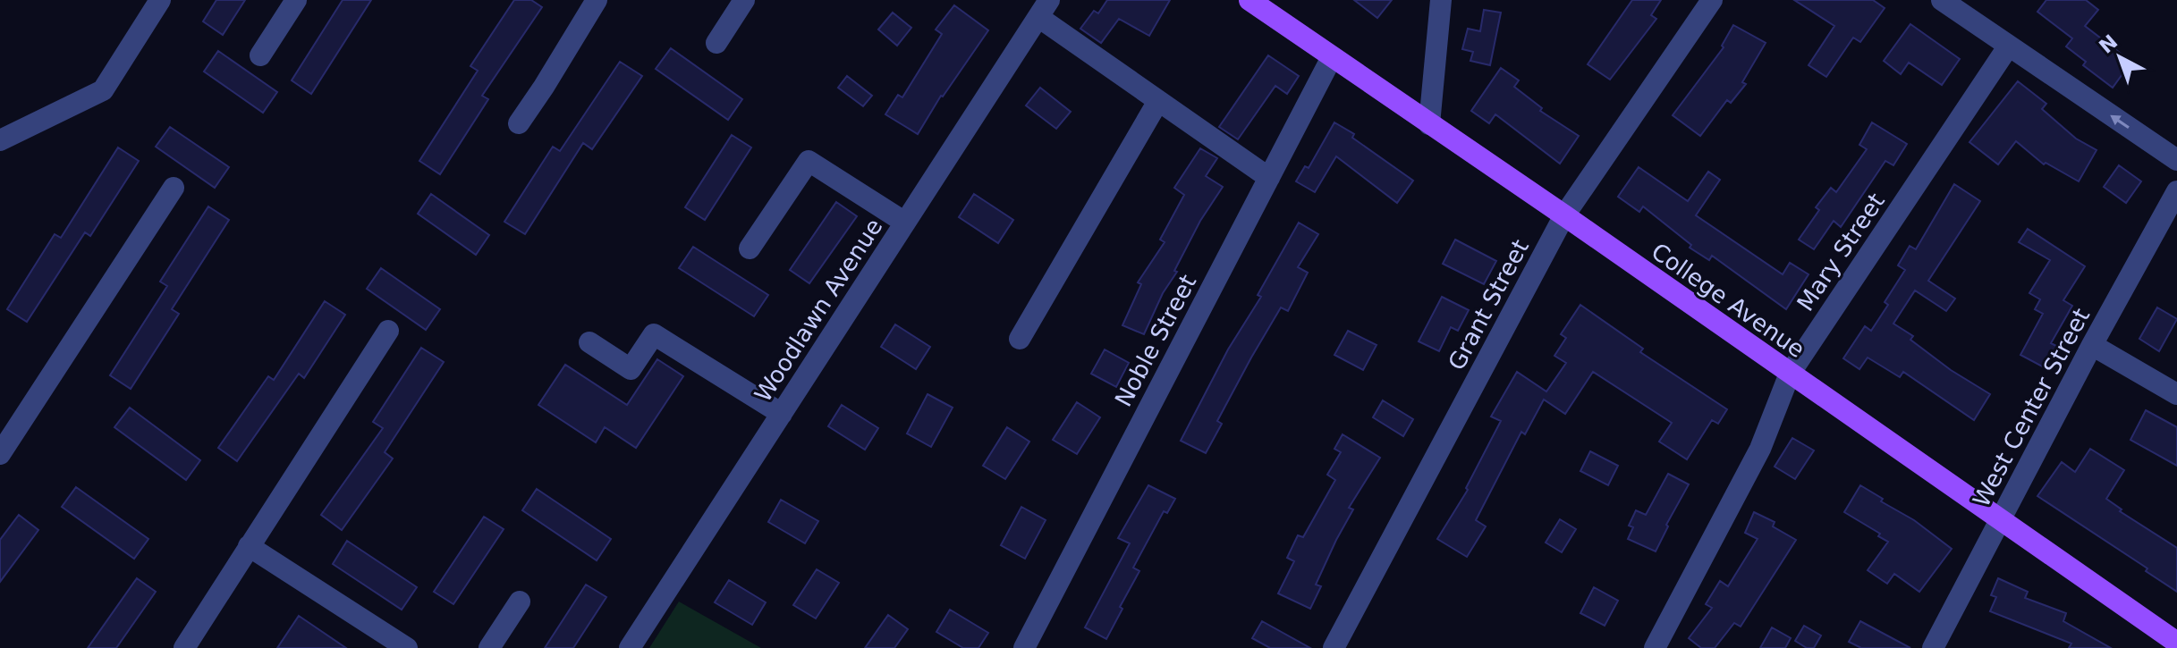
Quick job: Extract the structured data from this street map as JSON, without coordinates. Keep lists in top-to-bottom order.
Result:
{
  "streets": {
    "main road": ["College Avenue"],
    "street": [
      "Mary Street",
      "Grant Street",
      "Woodlawn Avenue",
      "Noble Street",
      "West Center Street"
    ]
  },
  "crossings": [
    ["Mary Street", "College Avenue"],
    ["College Avenue", "Grant Street"],
    ["College Avenue", "Noble Street"],
    ["College Avenue", "West Center Street"]
  ],
  "north": "top left"
}
